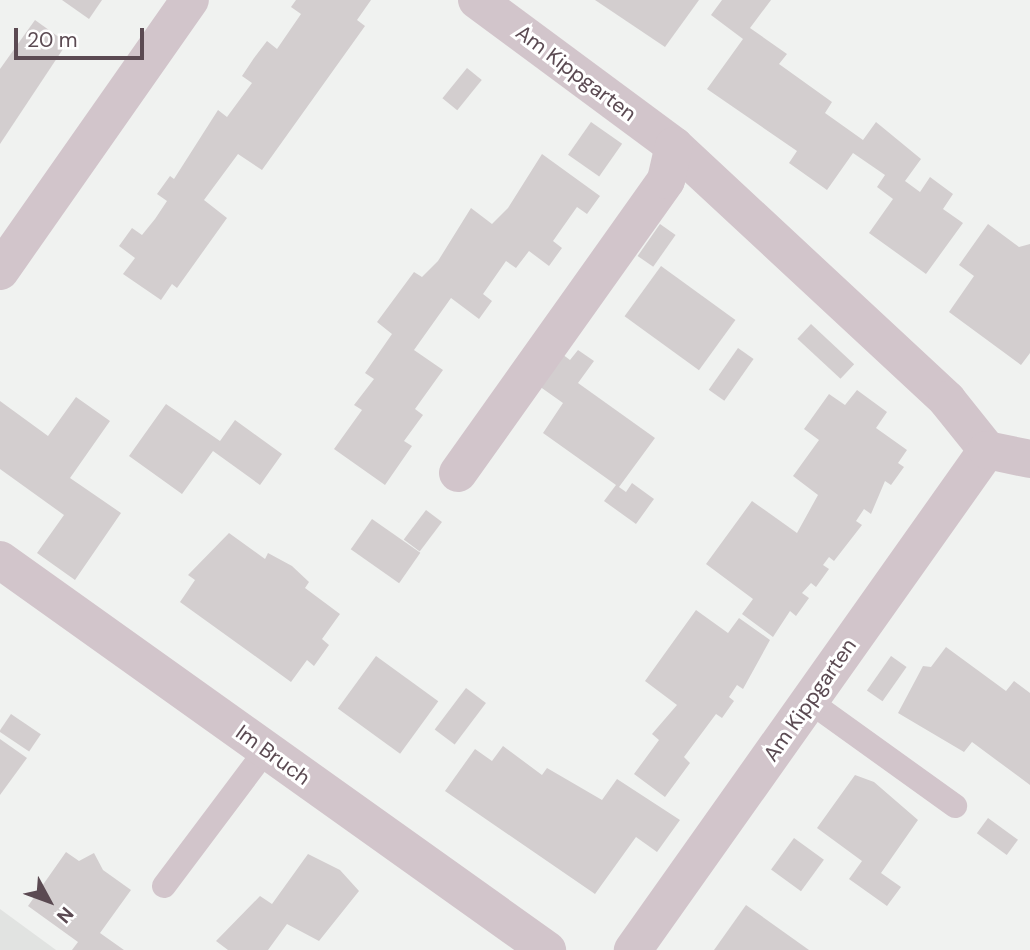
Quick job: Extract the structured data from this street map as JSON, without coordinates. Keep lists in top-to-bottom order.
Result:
{
  "streets": {
    "street": ["Am Kippgarten", "Im Bruch"]
  },
  "scale_bar": "20 m",
  "north": "bottom right"
}
